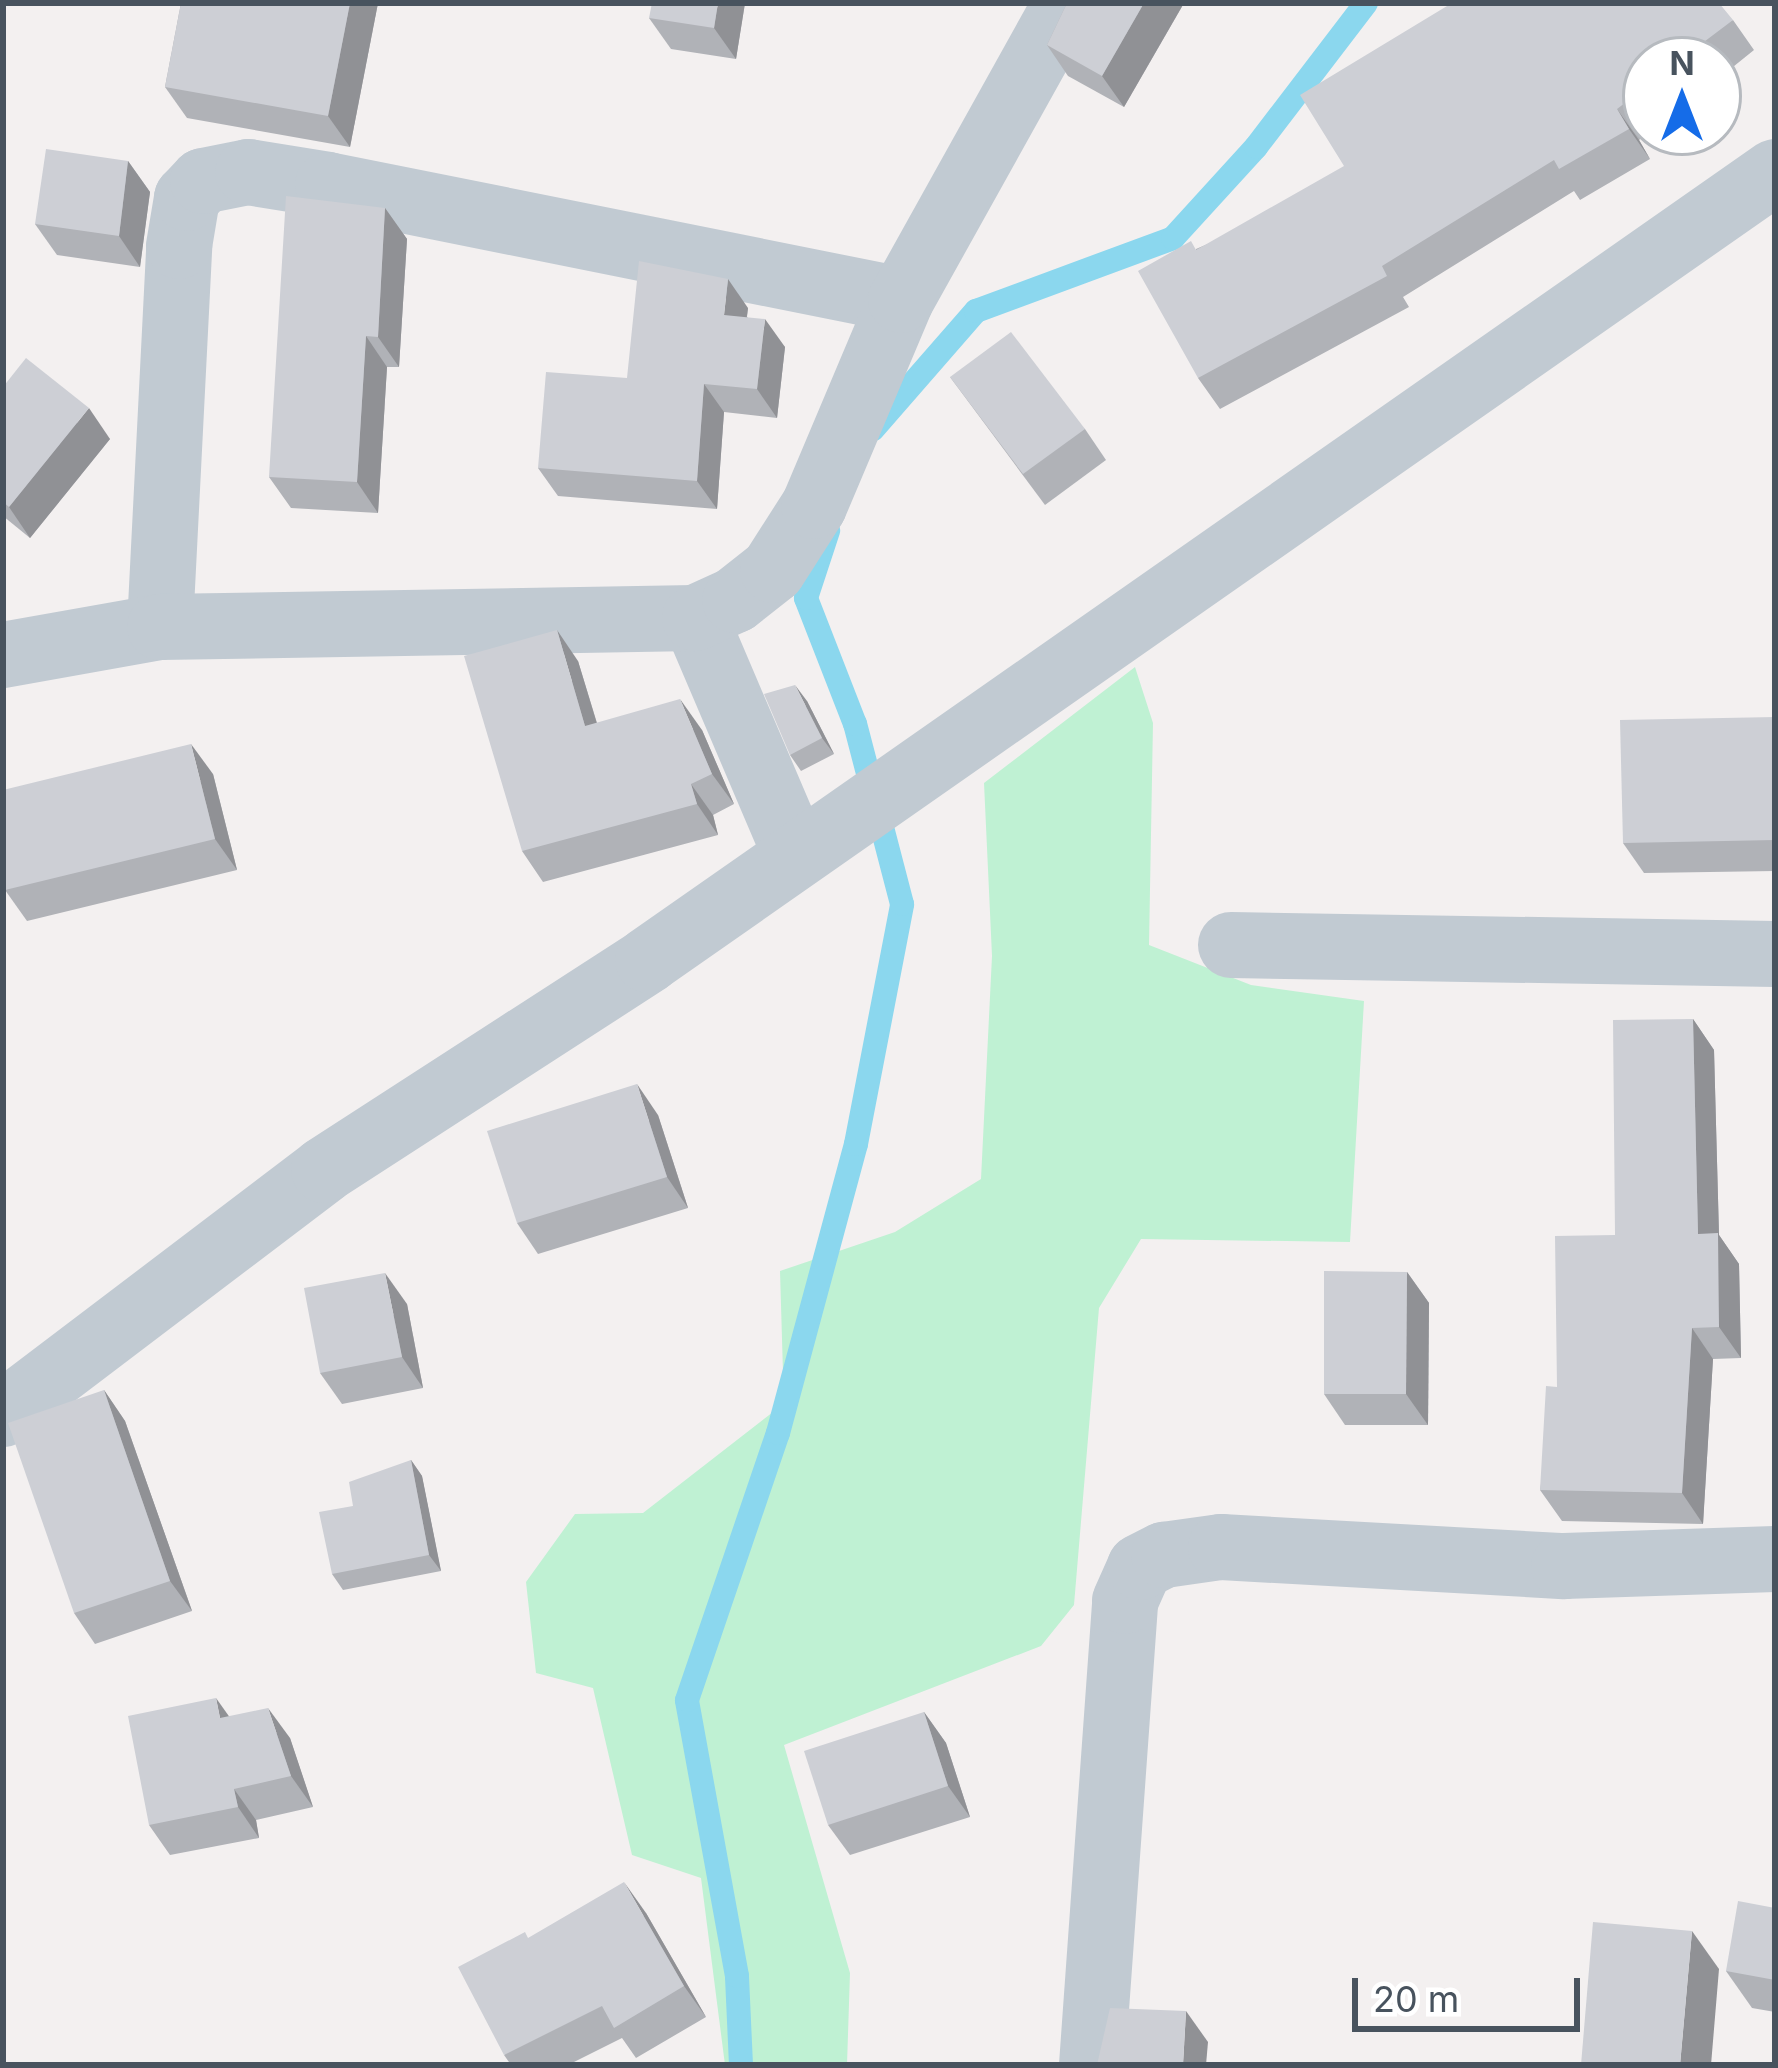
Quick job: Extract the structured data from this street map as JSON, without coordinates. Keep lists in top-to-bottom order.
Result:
{
  "scale_bar": "20 m",
  "north": "top"
}
